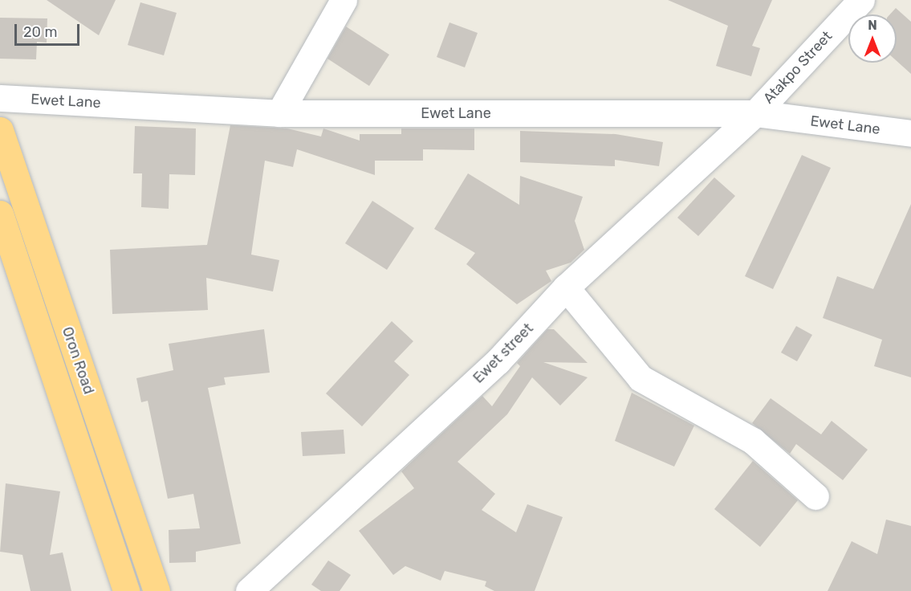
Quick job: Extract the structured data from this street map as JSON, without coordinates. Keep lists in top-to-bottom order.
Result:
{
  "streets": {
    "highway": ["Oron Road"],
    "street": ["Atakpo Street", "Ewet Lane", "Ewet street"]
  },
  "crossings": [
    ["Atakpo Street", "Ewet Lane"],
    ["Atakpo Street", "Ewet street"],
    ["Ewet Lane", "Ewet street"]
  ],
  "scale_bar": "20 m",
  "north": "top"
}
